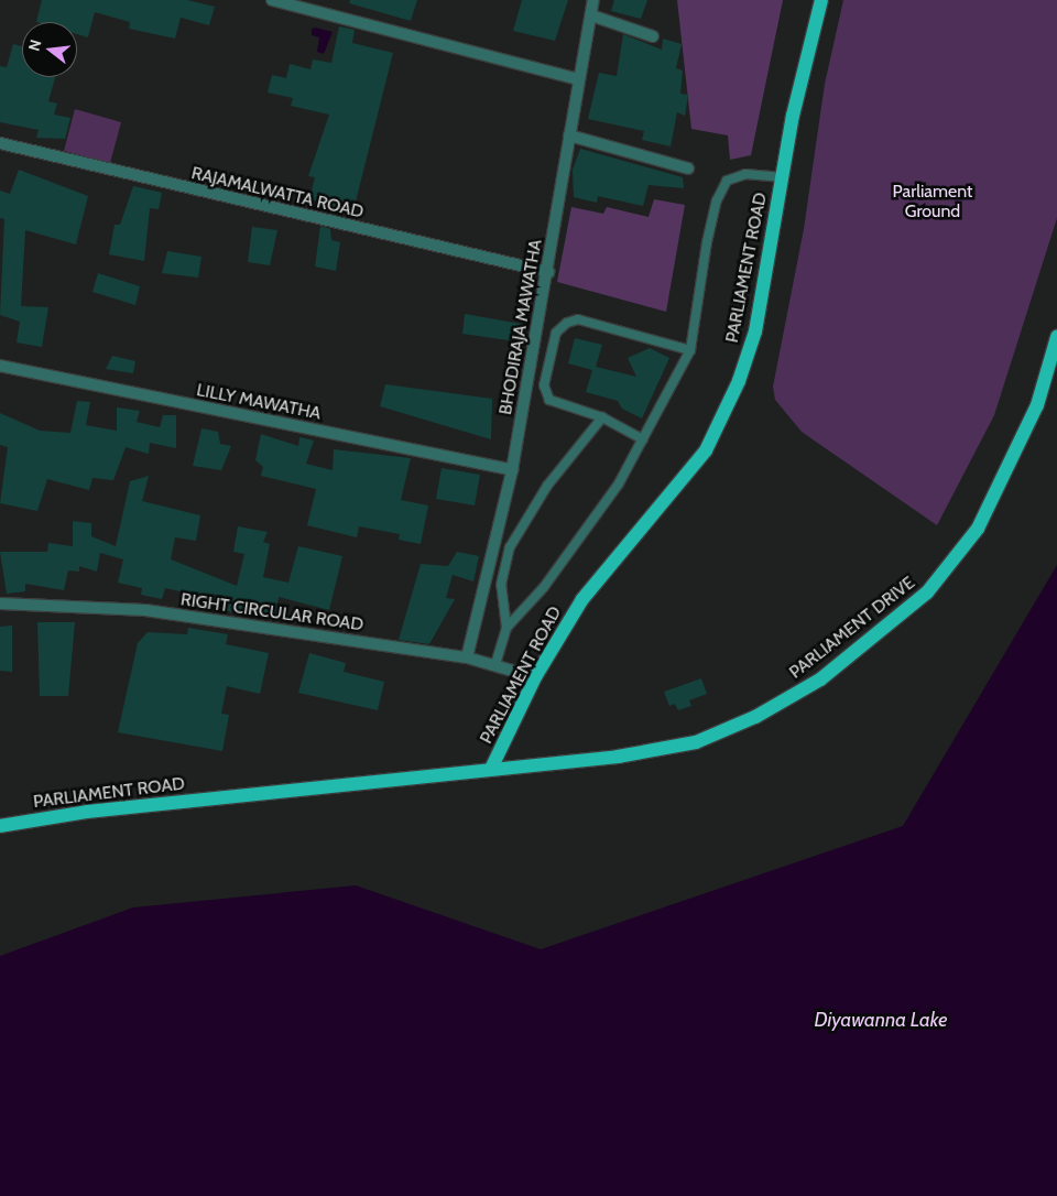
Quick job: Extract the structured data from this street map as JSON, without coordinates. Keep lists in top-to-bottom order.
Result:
{
  "streets": {
    "main road": ["PARLIAMENT ROAD", "PARLIAMENT DRIVE"],
    "street": [
      "RAJAMALWATTA ROAD",
      "BHODIRAJA MAWATHA",
      "LILLY MAWATHA",
      "RIGHT CIRCULAR ROAD"
    ]
  },
  "crossings": [
    ["RAJAMALWATTA ROAD", "BHODIRAJA MAWATHA"],
    ["PARLIAMENT ROAD", "RIGHT CIRCULAR ROAD"],
    ["PARLIAMENT ROAD", "PARLIAMENT DRIVE"],
    ["BHODIRAJA MAWATHA", "LILLY MAWATHA"],
    ["BHODIRAJA MAWATHA", "RIGHT CIRCULAR ROAD"]
  ],
  "water": ["Diyawanna Lake"],
  "parks": ["Parliament Ground"],
  "north": "left"
}
